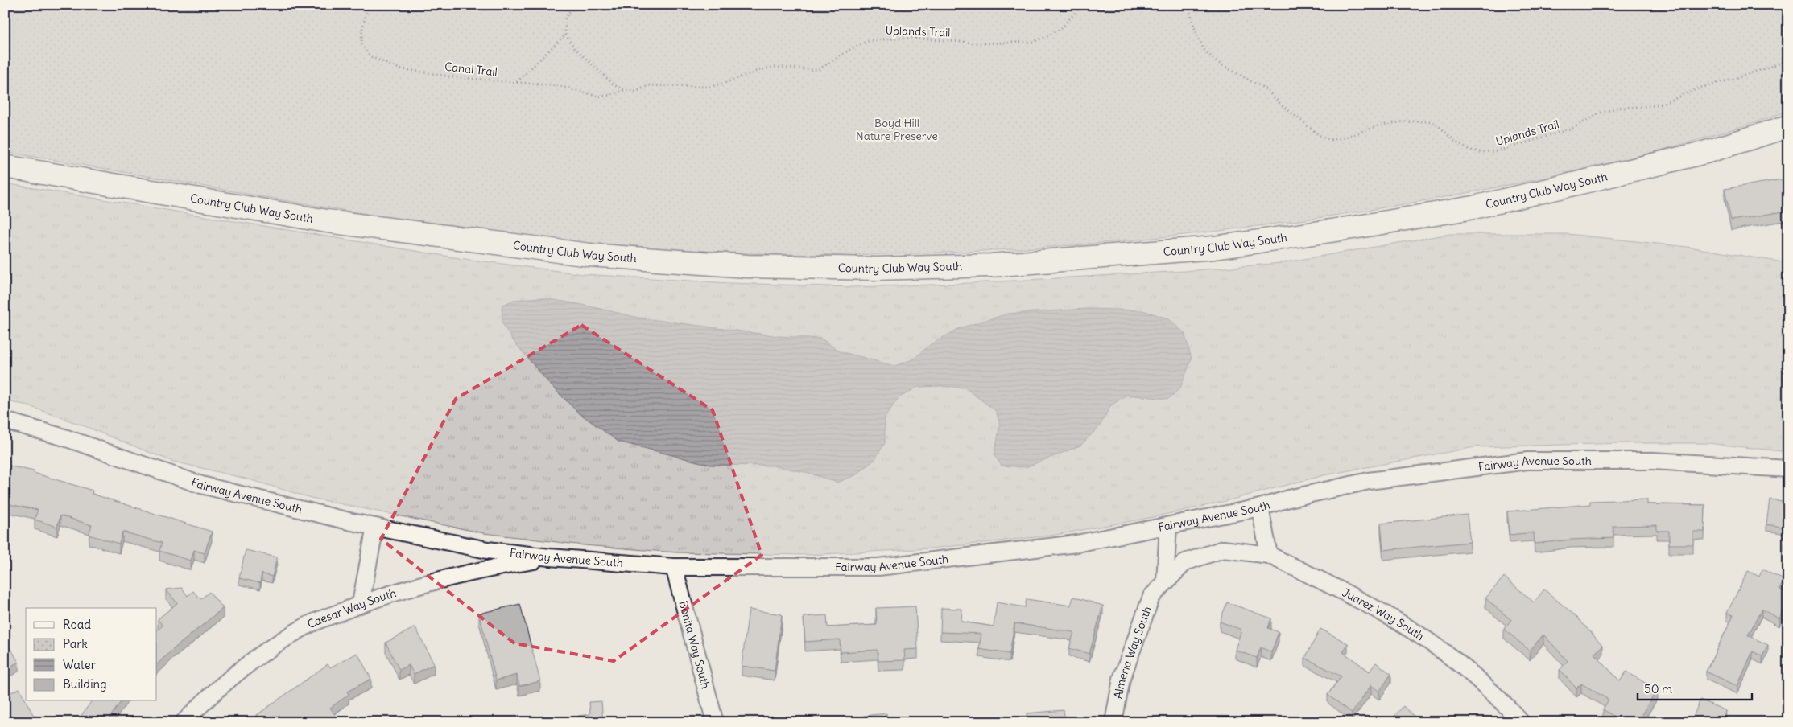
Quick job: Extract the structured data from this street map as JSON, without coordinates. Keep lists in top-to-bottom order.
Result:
{
  "streets": {
    "street": [
      "Country Club Way South",
      "Fairway Avenue South",
      "Caesar Way South",
      "Juarez Way South",
      "Bonita Way South",
      "Almeria Way South"
    ],
    "path": ["Uplands Trail", "Canal Trail"]
  },
  "crossings": [
    ["Uplands Trail", "Canal Trail"],
    ["Fairway Avenue South", "Caesar Way South"],
    ["Fairway Avenue South", "Bonita Way South"],
    ["Juarez Way South", "Almeria Way South"]
  ],
  "parks": ["Boyd Hill Nature Preserve"],
  "legend": [
    "Road",
    "Park",
    "Water",
    "Building"
  ],
  "scale_bar": "50 m"
}
